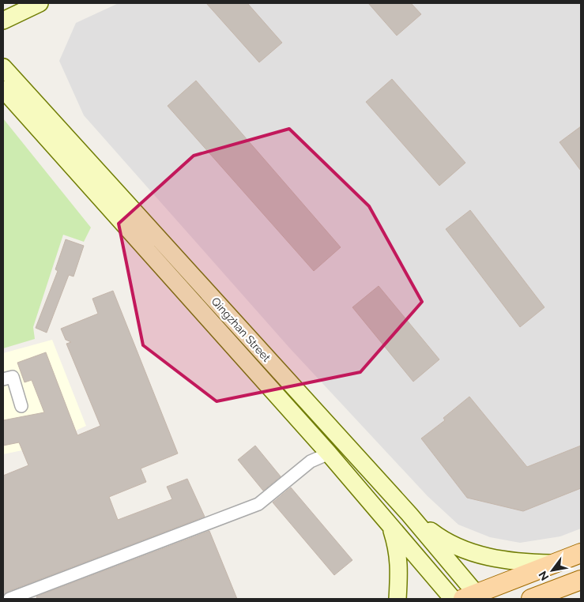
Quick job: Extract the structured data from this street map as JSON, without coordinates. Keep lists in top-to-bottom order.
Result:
{
  "streets": {
    "street": ["Qingzhan Street"]
  },
  "north": "bottom left"
}
